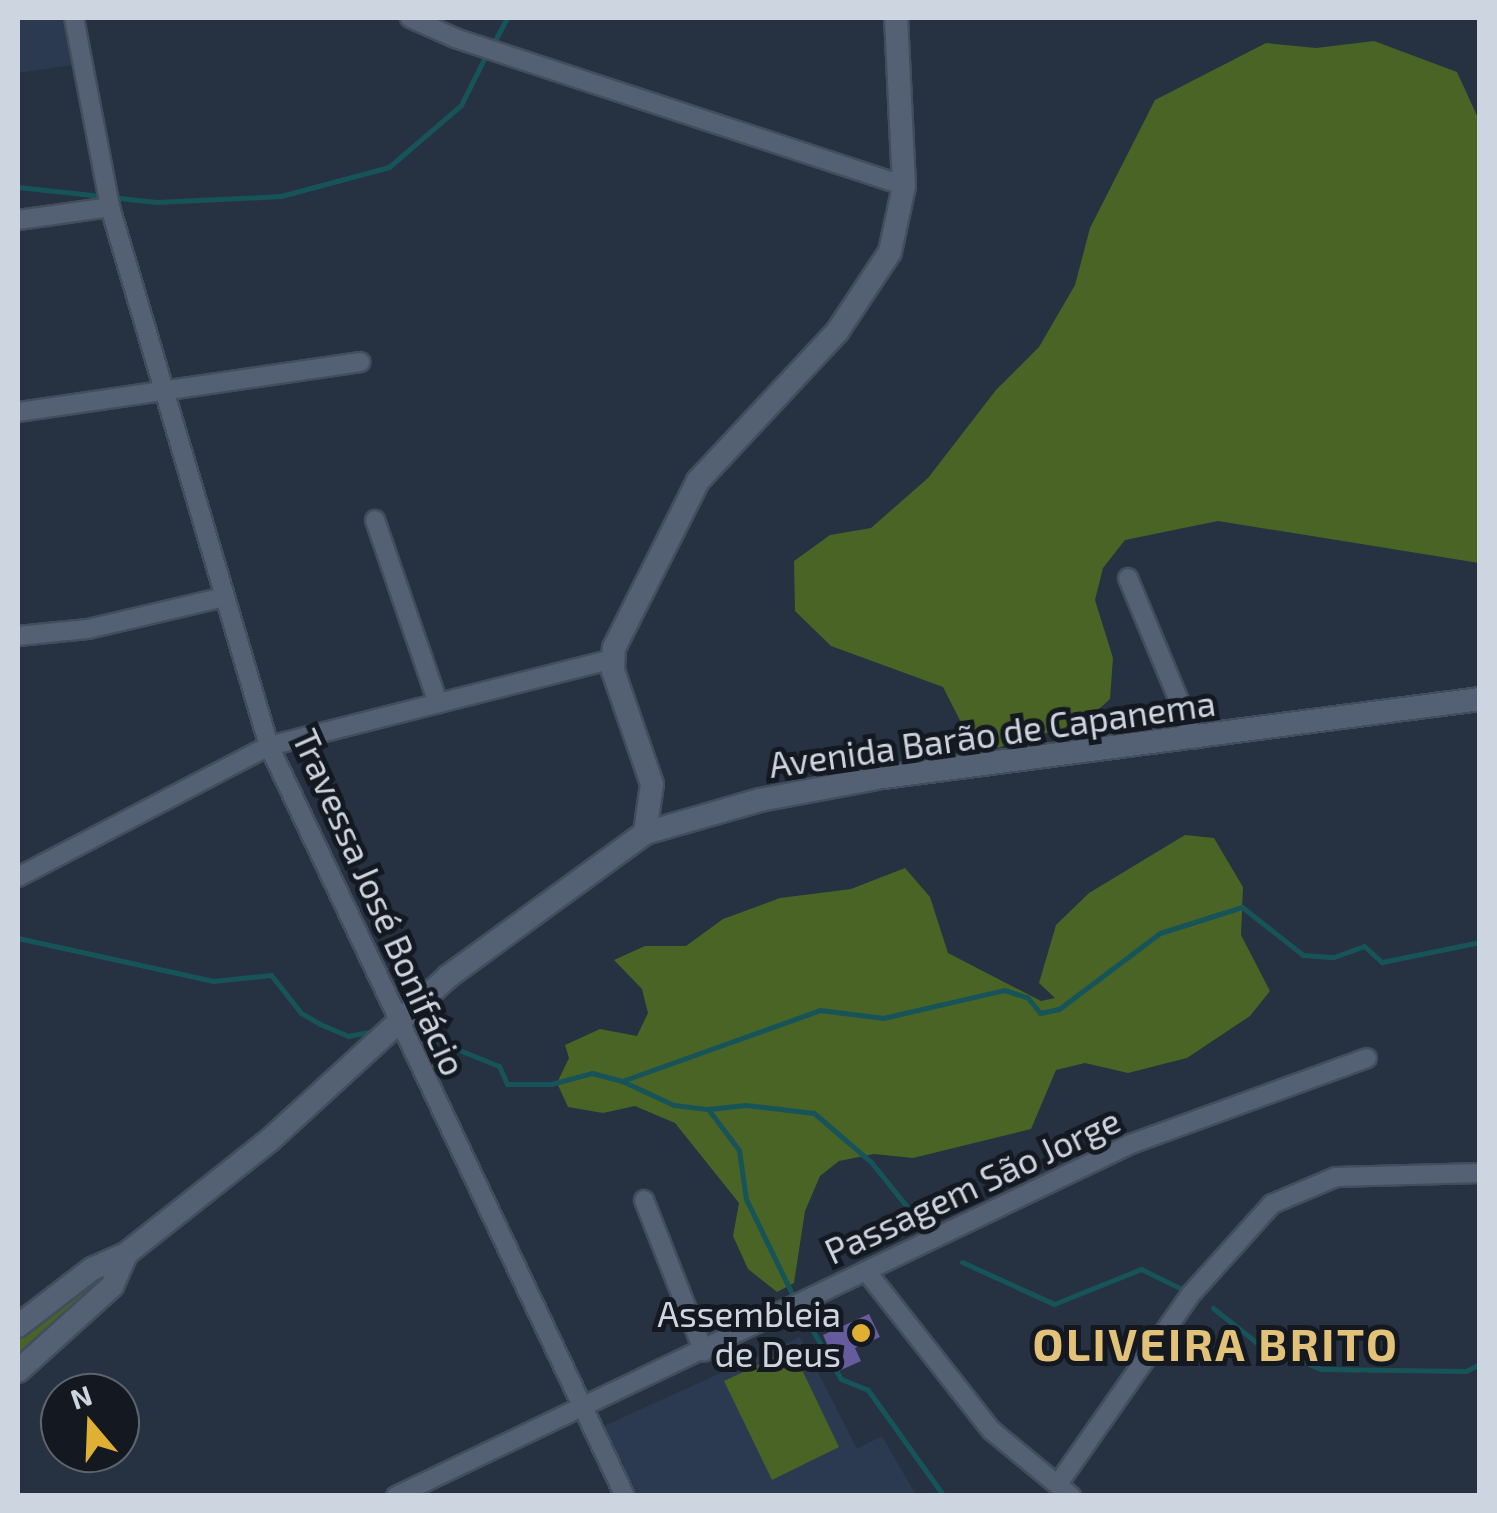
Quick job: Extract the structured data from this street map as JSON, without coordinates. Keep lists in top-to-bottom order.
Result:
{
  "streets": {
    "street": ["Avenida Barão de Capanema", "Travessa José Bonifácio", "Passagem São Jorge"]
  },
  "crossings": [
    ["Avenida Barão de Capanema", "Travessa José Bonifácio"],
    ["Travessa José Bonifácio", "Passagem São Jorge"]
  ],
  "districts": ["OLIVEIRA BRITO"],
  "places": ["Assembleia de Deus"],
  "north": "top"
}
